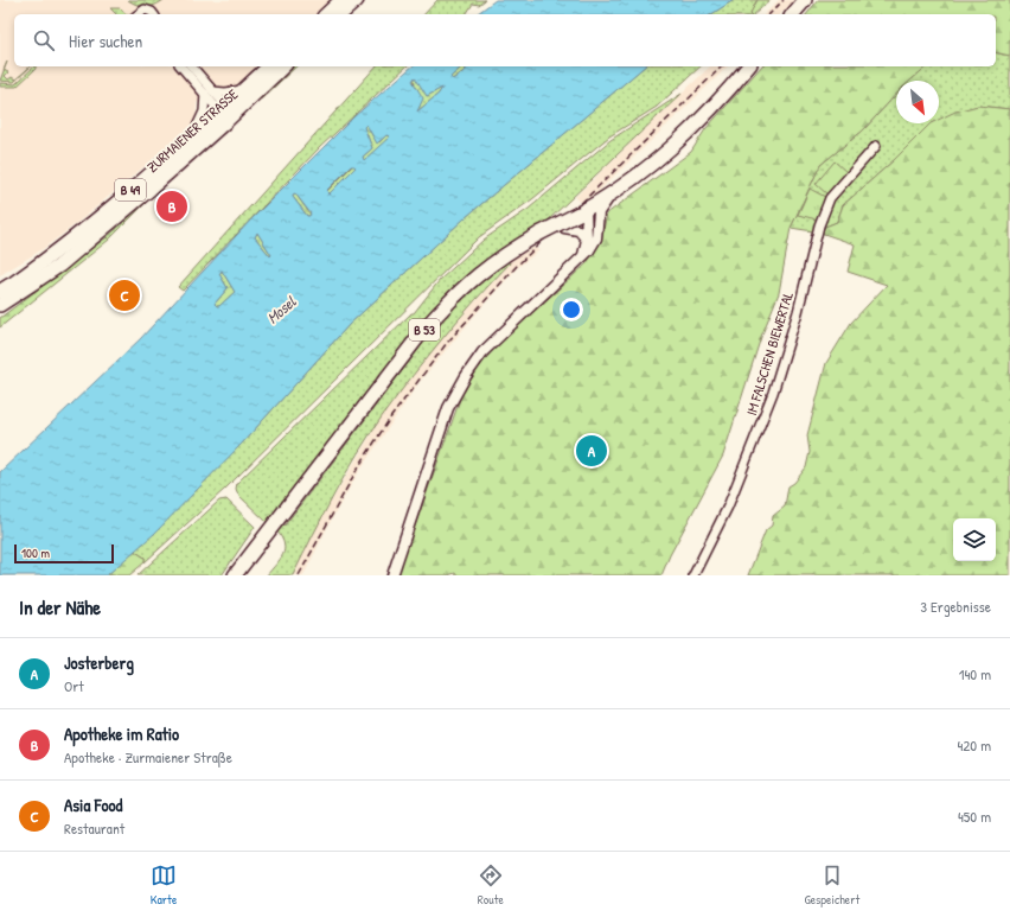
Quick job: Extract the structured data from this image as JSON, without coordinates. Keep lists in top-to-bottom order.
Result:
{
  "streets": {
    "main road": ["ZURMAIENER STRASSE", "B 49", "B 53"],
    "street": ["IM FALSCHEN BIEWERTAL"]
  },
  "water": ["Mosel"],
  "scale_bar": "100 m",
  "north": "bottom right",
  "page": {
    "search": "Hier suchen",
    "pins": ["B", "C", "A"],
    "scale": "100 m",
    "heading": ["In der Nähe", "3 Ergebnisse"],
    "list": [
      {
        "mark": "A",
        "name": "Josterberg",
        "note": "Ort",
        "value": "140 m"
      },
      {
        "mark": "B",
        "name": "Apotheke im Ratio",
        "note": "Apotheke · Zurmaiener Straße",
        "value": "420 m"
      },
      {
        "mark": "C",
        "name": "Asia Food",
        "note": "Restaurant",
        "value": "450 m"
      }
    ],
    "nav": ["Karte", "Route", "Gespeichert"]
  }
}
